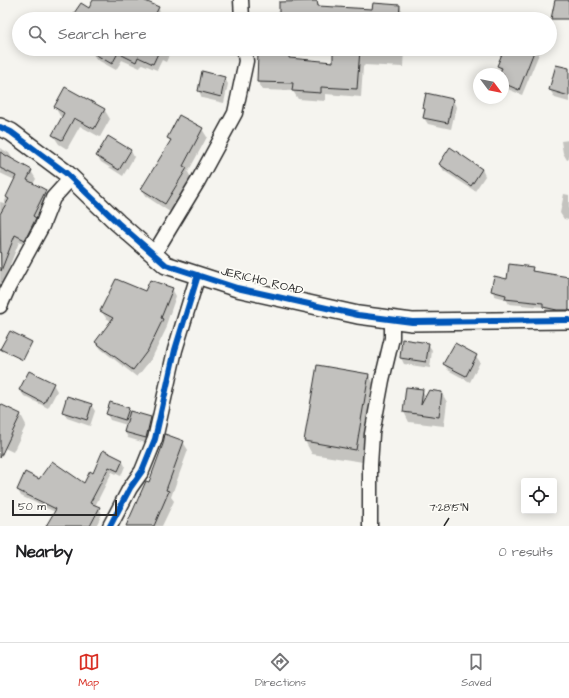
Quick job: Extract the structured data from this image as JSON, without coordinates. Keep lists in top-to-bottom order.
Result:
{
  "streets": {
    "street": ["JERICHO ROAD"]
  },
  "scale_bar": "50 m",
  "north": "bottom right",
  "page": {
    "search": "Search here",
    "scale": "50 m",
    "heading": ["Nearby", "0 results"],
    "nav": ["Map", "Directions", "Saved"]
  },
  "coordinates": ["7°28'15\"N"]
}
